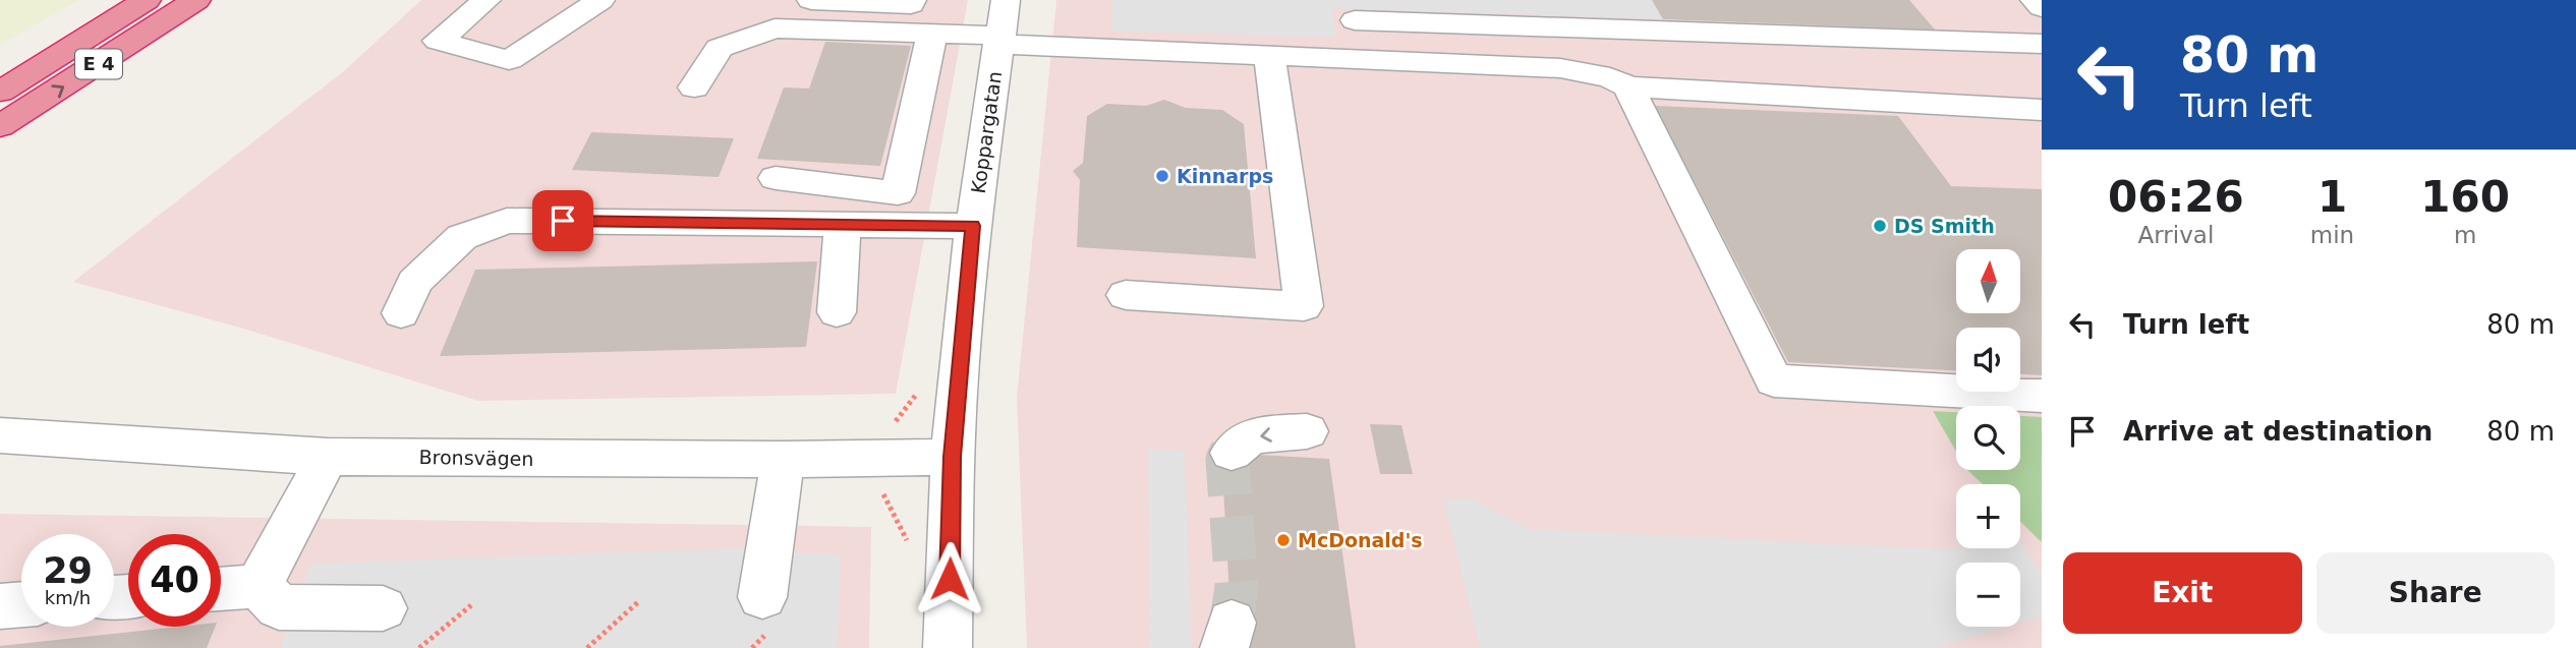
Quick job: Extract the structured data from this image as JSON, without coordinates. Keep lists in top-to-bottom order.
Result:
{
  "streets": {
    "highway": ["E 4"],
    "street": ["Koppargatan", "Bronsvägen"]
  },
  "crossings": [
    ["Koppargatan", "Bronsvägen"]
  ],
  "places": ["Kinnarps", "DS Smith", "McDonald's"],
  "north": "top",
  "page": {
    "turn": ["80 m", "Turn left"],
    "eta": [
      "06:26",
      "Arrival",
      "1",
      "min",
      "160",
      "m"
    ],
    "map_buttons": ["+", "−"],
    "list": [
      {
        "name": "Turn left",
        "value": "80 m"
      },
      {
        "name": "Arrive at destination",
        "value": "80 m"
      }
    ],
    "speed": "29 km/h",
    "limit": "40",
    "buttons": ["Exit", "Share"]
  }
}
